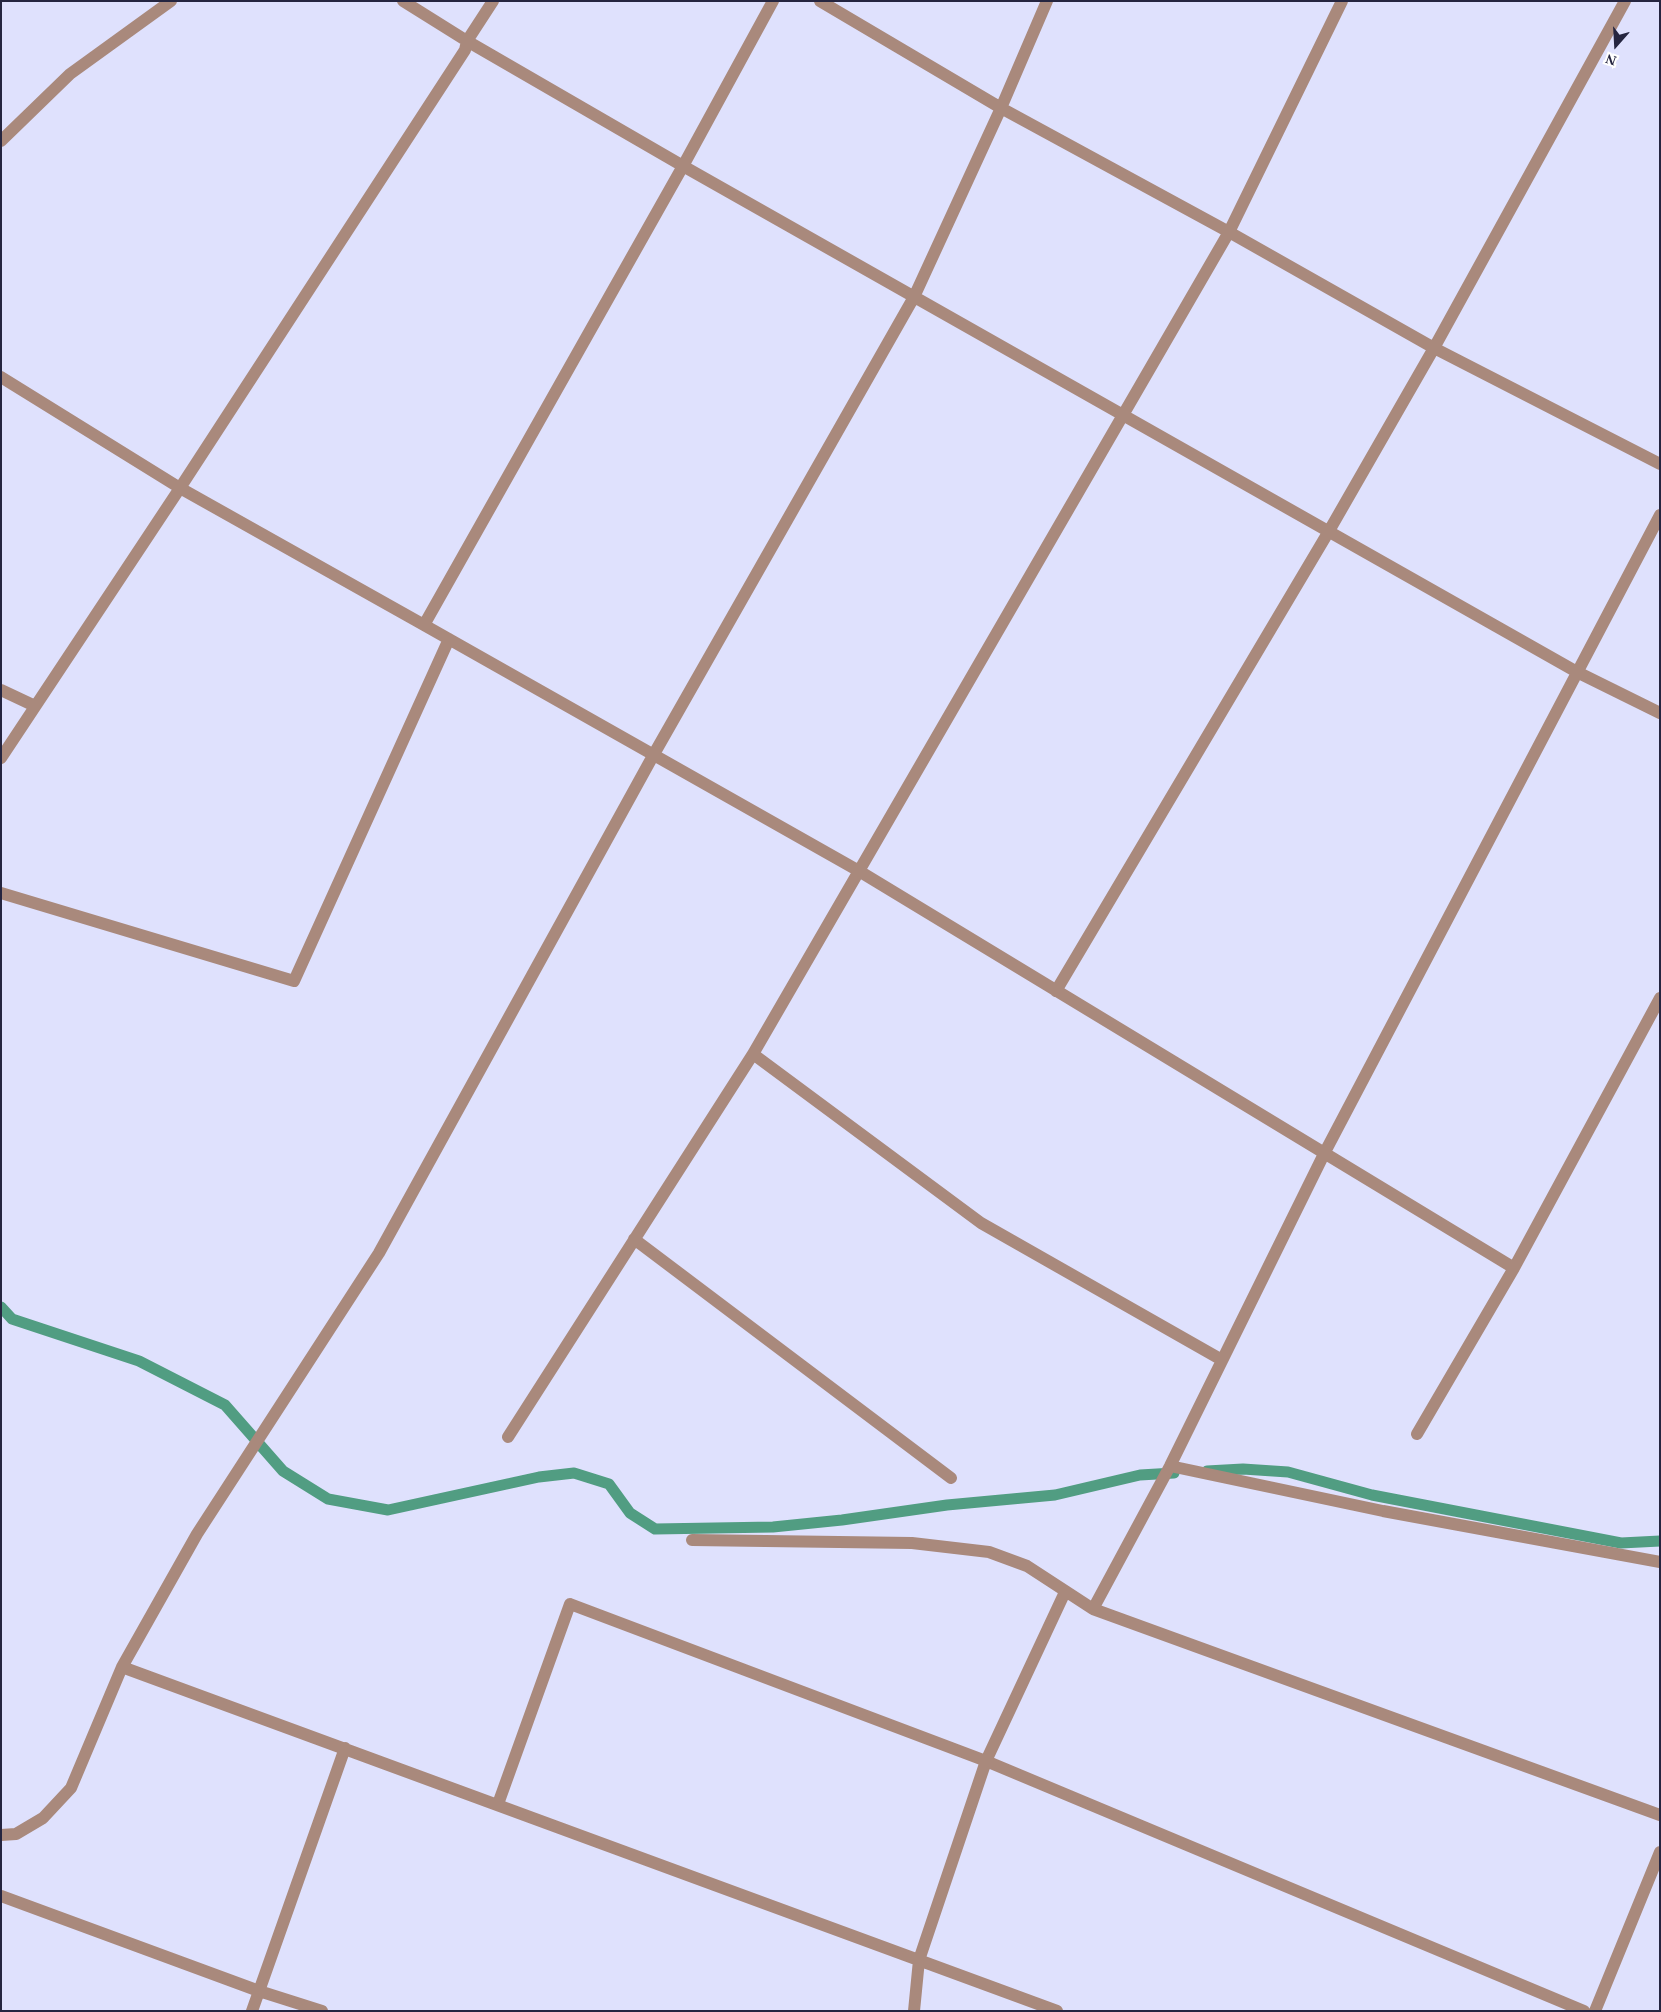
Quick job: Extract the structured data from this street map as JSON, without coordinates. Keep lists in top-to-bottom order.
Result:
{
  "north": "bottom"
}
